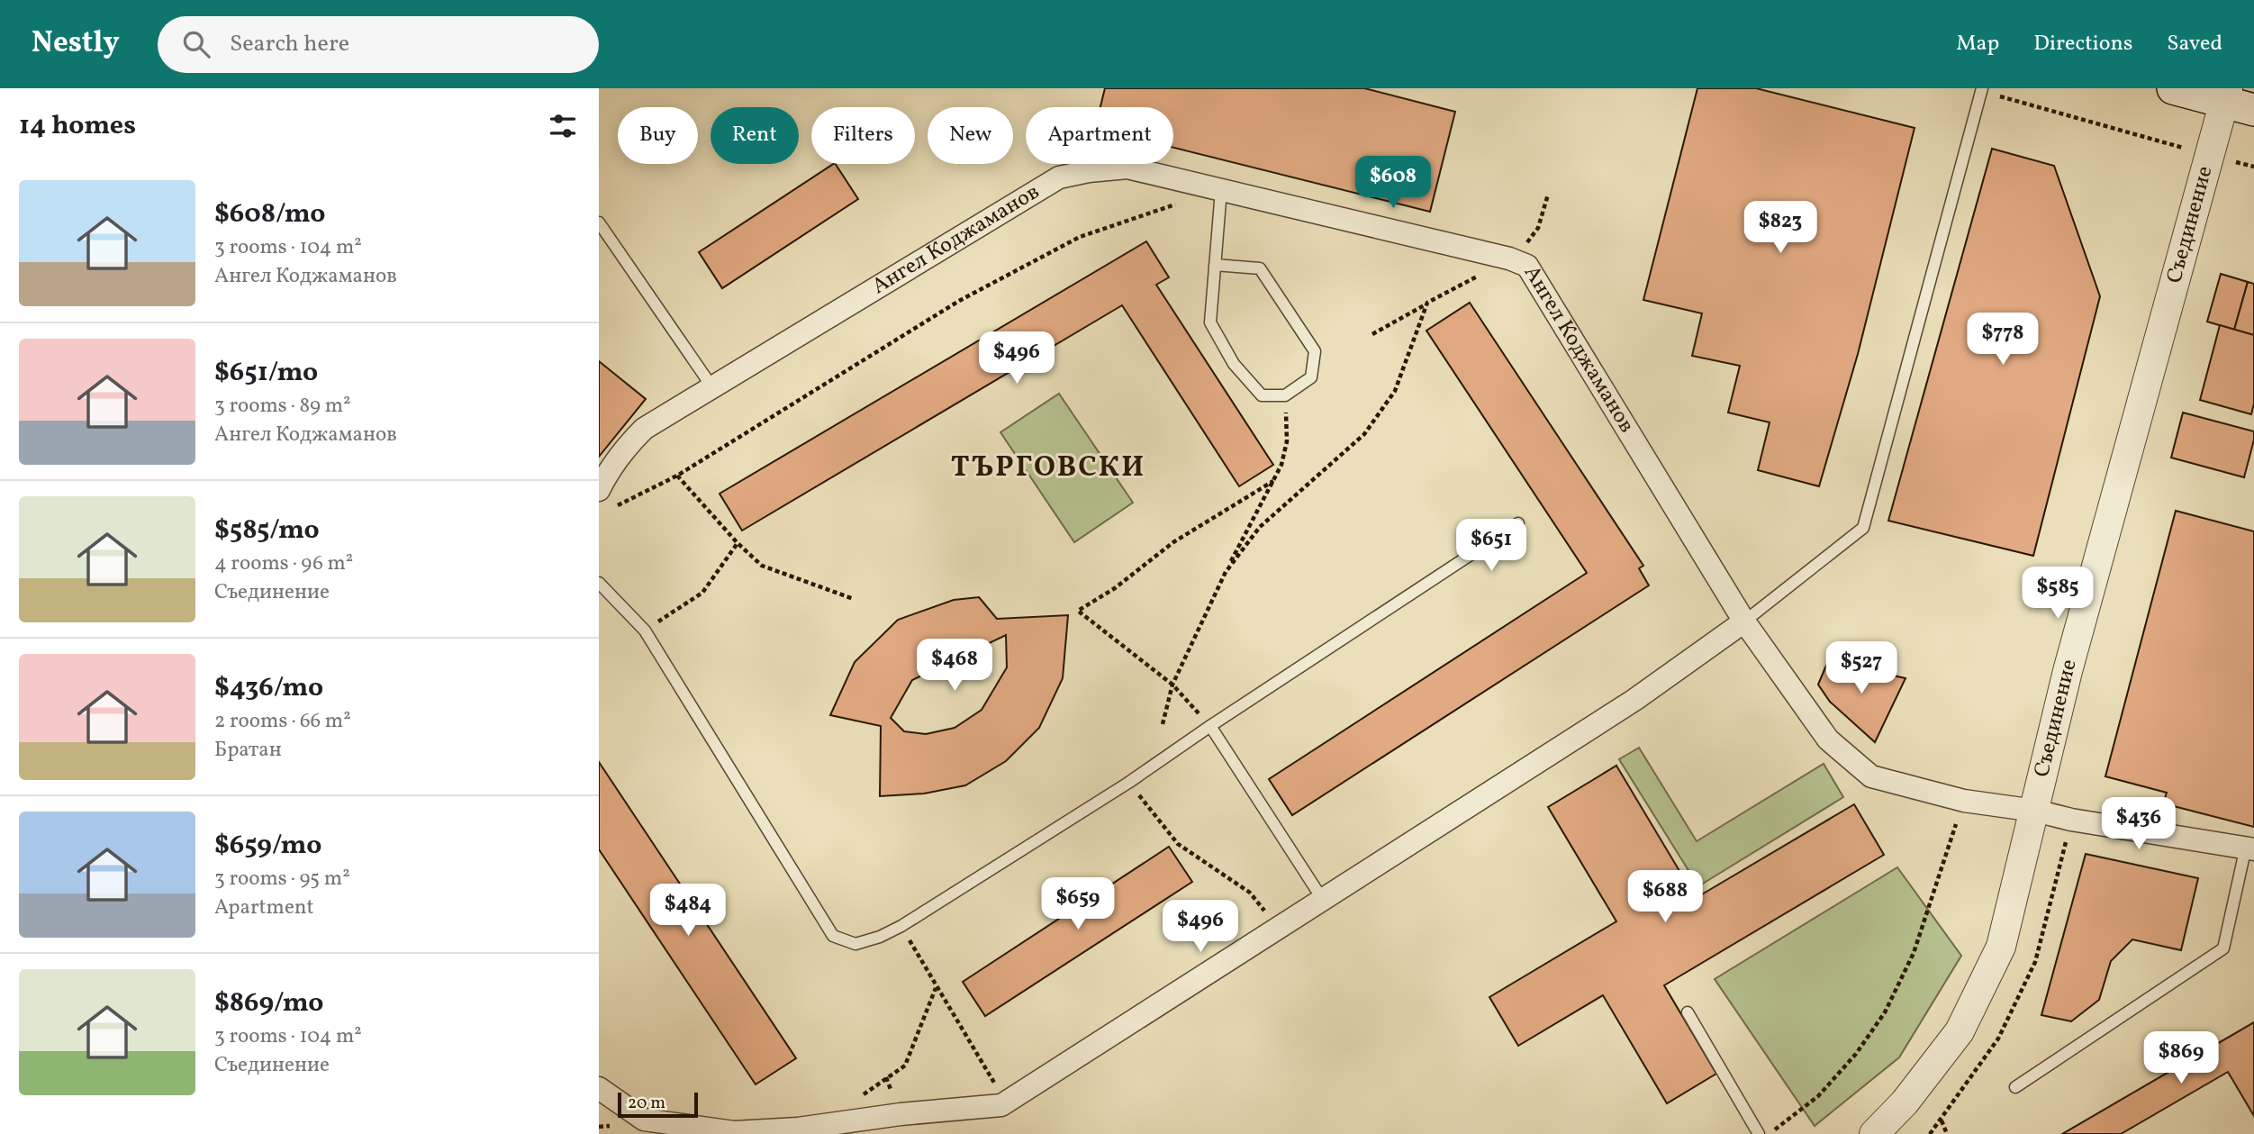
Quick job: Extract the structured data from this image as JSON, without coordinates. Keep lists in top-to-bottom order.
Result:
{
  "streets": {
    "street": ["Съединение", "Ангел Коджаманов"]
  },
  "crossings": [
    ["Съединение", "Ангел Коджаманов"]
  ],
  "districts": ["ТЪРГОВСКИ"],
  "scale_bar": "20 m",
  "page": {
    "header": "Nestly",
    "search": "Search here",
    "nav": ["Map", "Directions", "Saved"],
    "heading": "14 homes",
    "chip": [
      "Buy",
      "Rent",
      "Filters",
      "New",
      "Apartment"
    ],
    "price": [
      "$608",
      "$823",
      "$778",
      "$496",
      "$651",
      "$585",
      "$468",
      "$527",
      "$436",
      "$688",
      "$659",
      "$484",
      "$496",
      "$869"
    ],
    "list": [
      {
        "name": "$608/mo",
        "note": "3 rooms · 104 m² · Ангел Коджаманов"
      },
      {
        "name": "$651/mo",
        "note": "3 rooms · 89 m² · Ангел Коджаманов"
      },
      {
        "name": "$585/mo",
        "note": "4 rooms · 96 m² · Съединение"
      },
      {
        "name": "$436/mo",
        "note": "2 rooms · 66 m² · Братан"
      },
      {
        "name": "$659/mo",
        "note": "3 rooms · 95 m² · Apartment"
      },
      {
        "name": "$869/mo",
        "note": "3 rooms · 104 m² · Съединение"
      }
    ],
    "scale": "20 m"
  }
}
